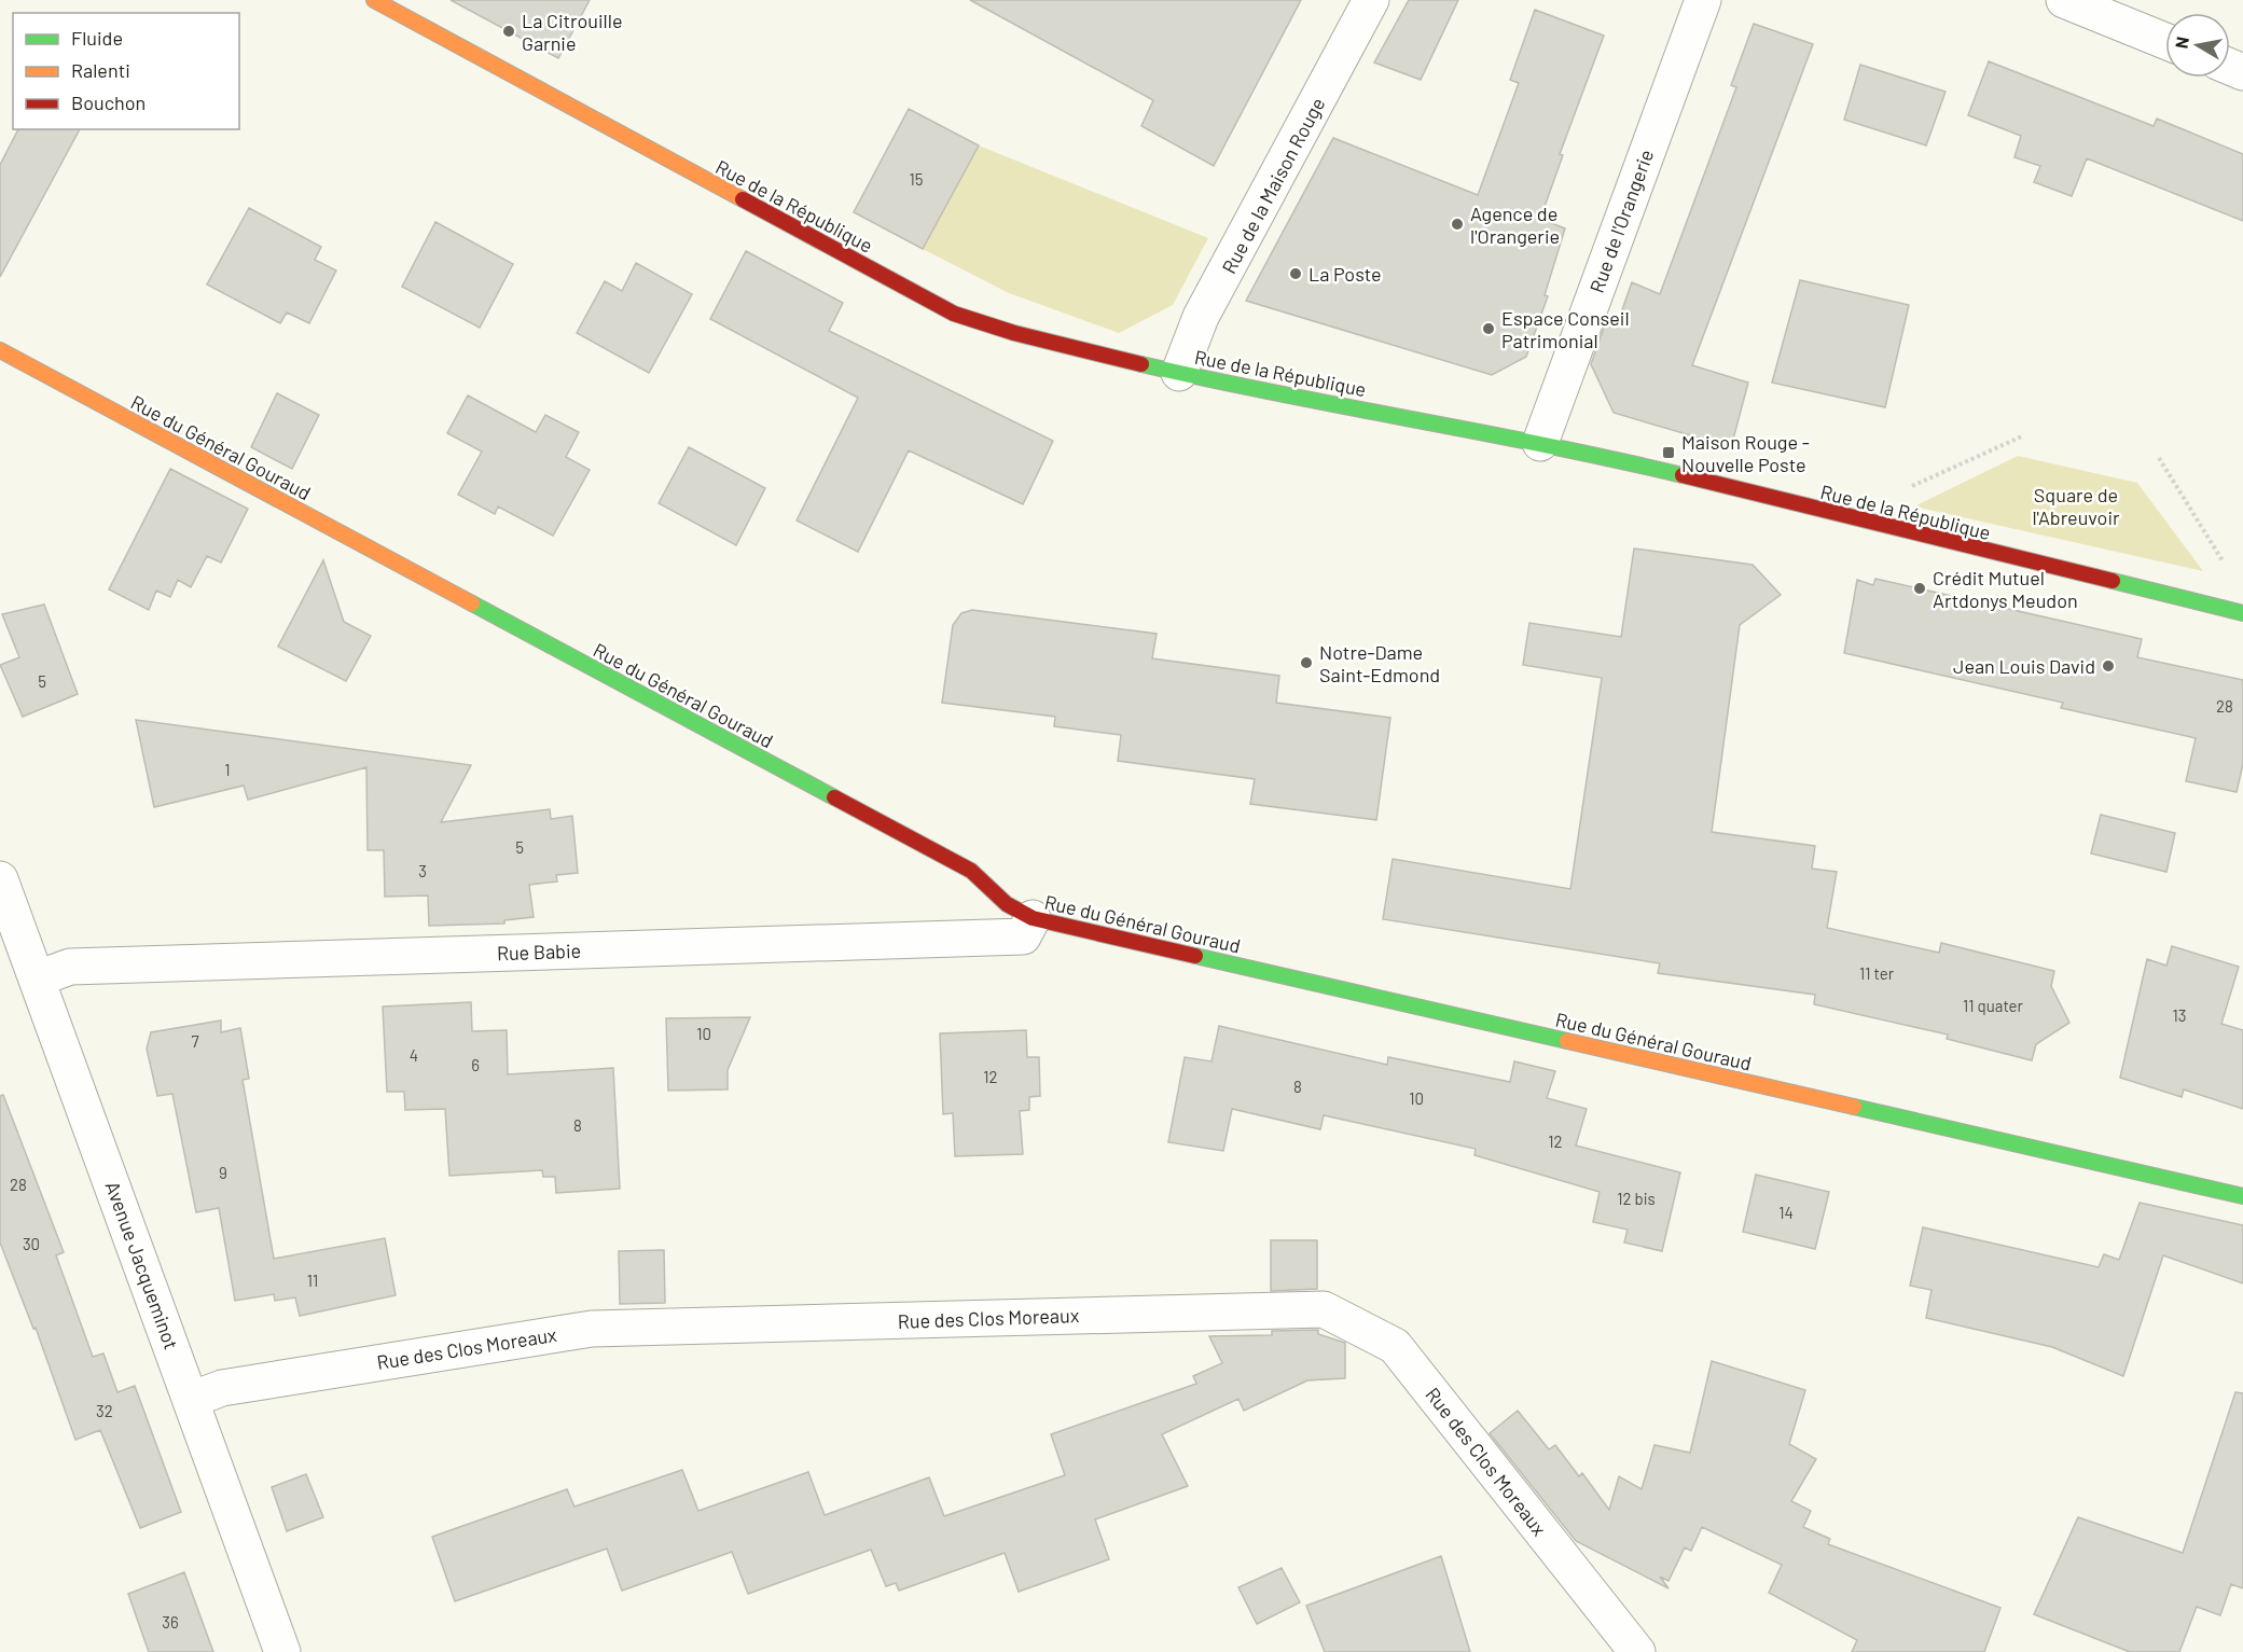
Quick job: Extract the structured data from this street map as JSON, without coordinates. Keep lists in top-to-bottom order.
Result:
{
  "streets": {
    "street": [
      "Rue de la Maison Rouge",
      "Rue de la République",
      "Rue de l'Orangerie",
      "Rue du Général Gouraud",
      "Rue Babie",
      "Avenue Jacqueminot",
      "Rue des Clos Moreaux"
    ]
  },
  "crossings": [
    ["Rue de la Maison Rouge", "Rue de la République"],
    ["Rue de la République", "Rue de l'Orangerie"],
    ["Rue du Général Gouraud", "Rue Babie"],
    ["Rue Babie", "Avenue Jacqueminot"],
    ["Avenue Jacqueminot", "Rue des Clos Moreaux"]
  ],
  "parks": ["Square de l'Abreuvoir"],
  "places": {
    "other": [
      "La Citrouille Garnie",
      "Agence de l'Orangerie",
      "La Poste",
      "Espace Conseil Patrimonial",
      "Crédit Mutuel Artdonys Meudon",
      "Notre-Dame Saint-Edmond",
      "Jean Louis David"
    ],
    "transit": ["Maison Rouge - Nouvelle Poste"]
  },
  "house_numbers": [
    "15",
    "5",
    "28",
    "1",
    "5",
    "3",
    "11 ter",
    "11 quater",
    "13",
    "10",
    "7",
    "4",
    "6",
    "12",
    "8",
    "10",
    "8",
    "12",
    "9",
    "28",
    "12 bis",
    "14",
    "30",
    "11",
    "32",
    "36"
  ],
  "legend": ["Fluide", "Ralenti", "Bouchon"],
  "north": "left"
}
